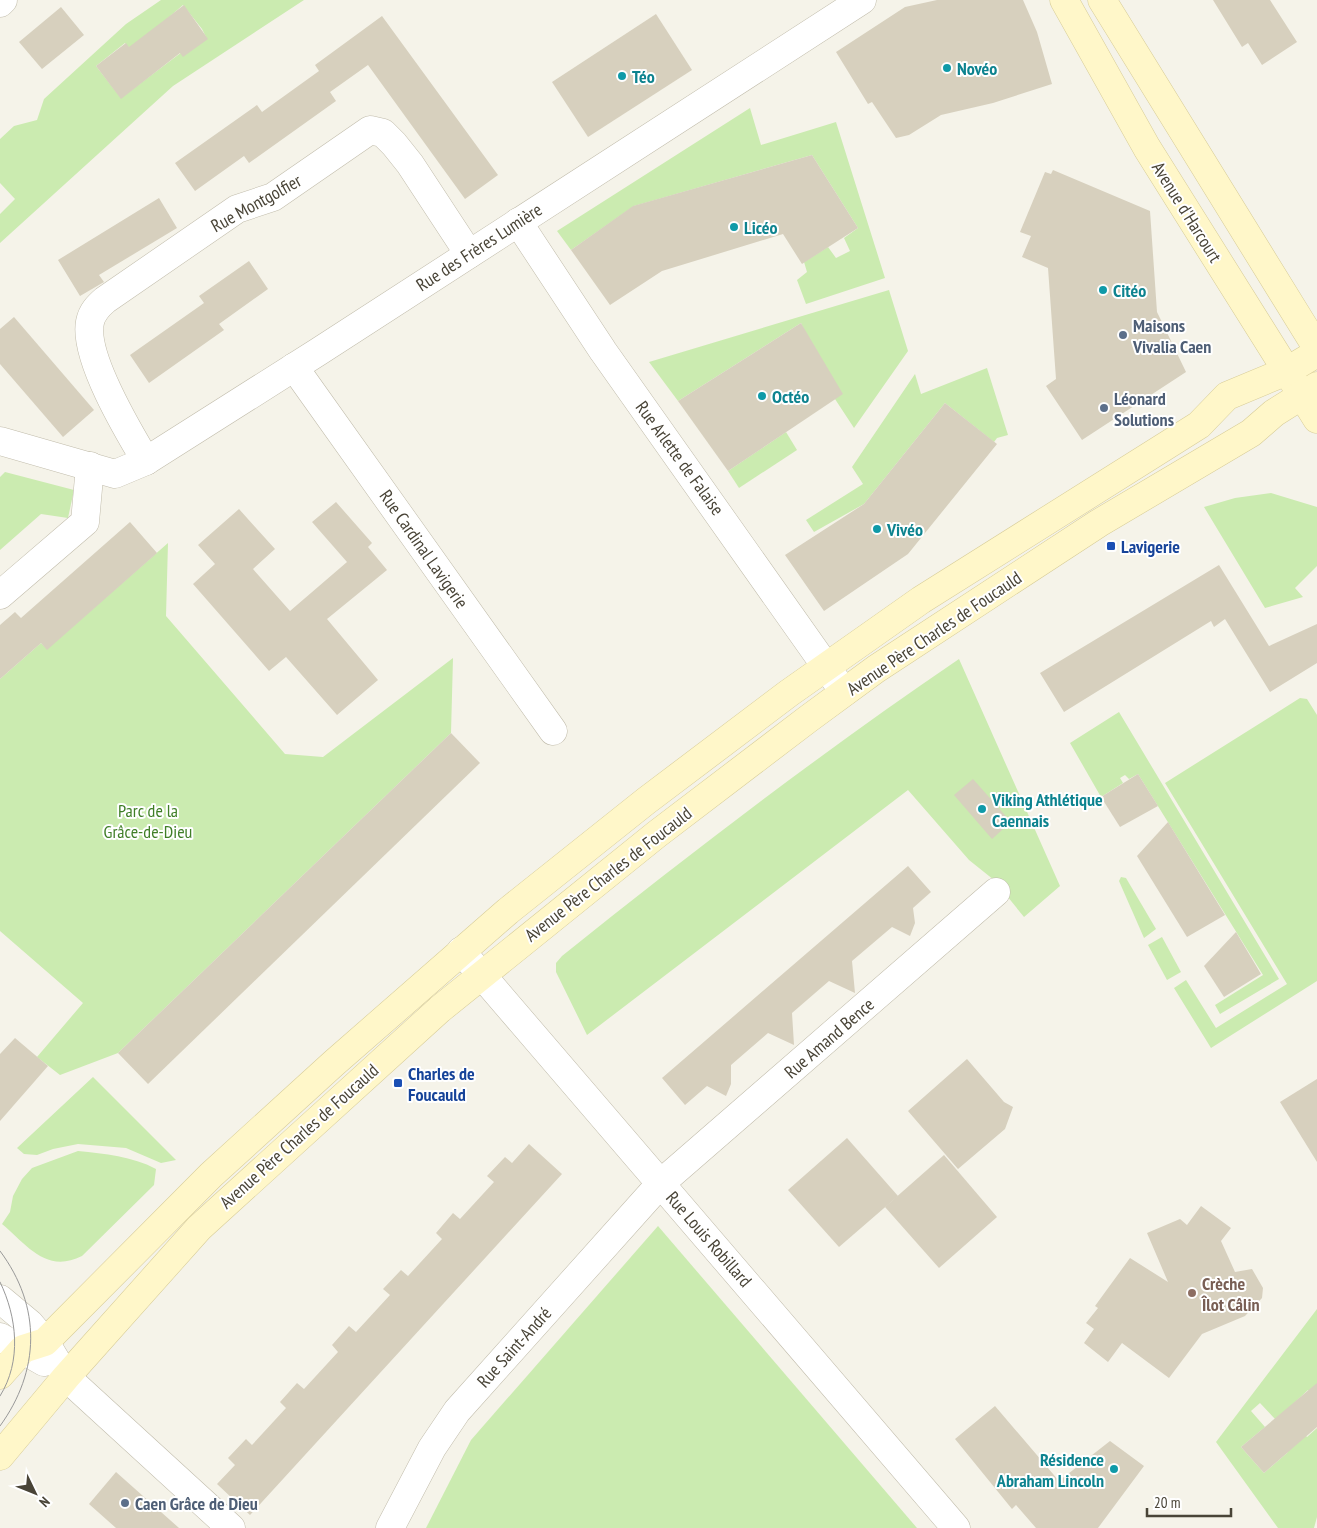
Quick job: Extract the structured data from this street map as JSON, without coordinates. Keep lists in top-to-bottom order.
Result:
{
  "streets": {
    "main road": ["Avenue d'Harcourt", "Avenue Père Charles de Foucauld"],
    "street": [
      "Rue Montgolfier",
      "Rue des Frères Lumière",
      "Rue Arlette de Falaise",
      "Rue Cardinal Lavigerie",
      "Rue Amand Bence",
      "Rue Louis Robillard",
      "Rue Saint-André"
    ]
  },
  "crossings": [
    ["Rue Montgolfier", "Rue des Frères Lumière"],
    ["Avenue d'Harcourt", "Avenue Père Charles de Foucauld"],
    ["Rue des Frères Lumière", "Rue Arlette de Falaise"],
    ["Rue des Frères Lumière", "Rue Cardinal Lavigerie"],
    ["Rue Arlette de Falaise", "Avenue Père Charles de Foucauld"],
    ["Avenue Père Charles de Foucauld", "Rue Louis Robillard"],
    ["Rue Amand Bence", "Rue Louis Robillard"],
    ["Rue Amand Bence", "Rue Saint-André"],
    ["Rue Louis Robillard", "Rue Saint-André"]
  ],
  "parks": ["Parc de la Grâce-de-Dieu"],
  "places": {
    "other": [
      "Novéo",
      "Téo",
      "Licéo",
      "Citéo",
      "Maisons Vivalia Caen",
      "Octéo",
      "Léonard Solutions",
      "Vivéo",
      "Viking Athlétique Caennais",
      "Crèche Îlot Câlin",
      "Résidence Abraham Lincoln",
      "Caen Grâce de Dieu"
    ],
    "transit": ["Lavigerie", "Charles de Foucauld"]
  },
  "scale_bar": "20 m",
  "north": "bottom right"
}
